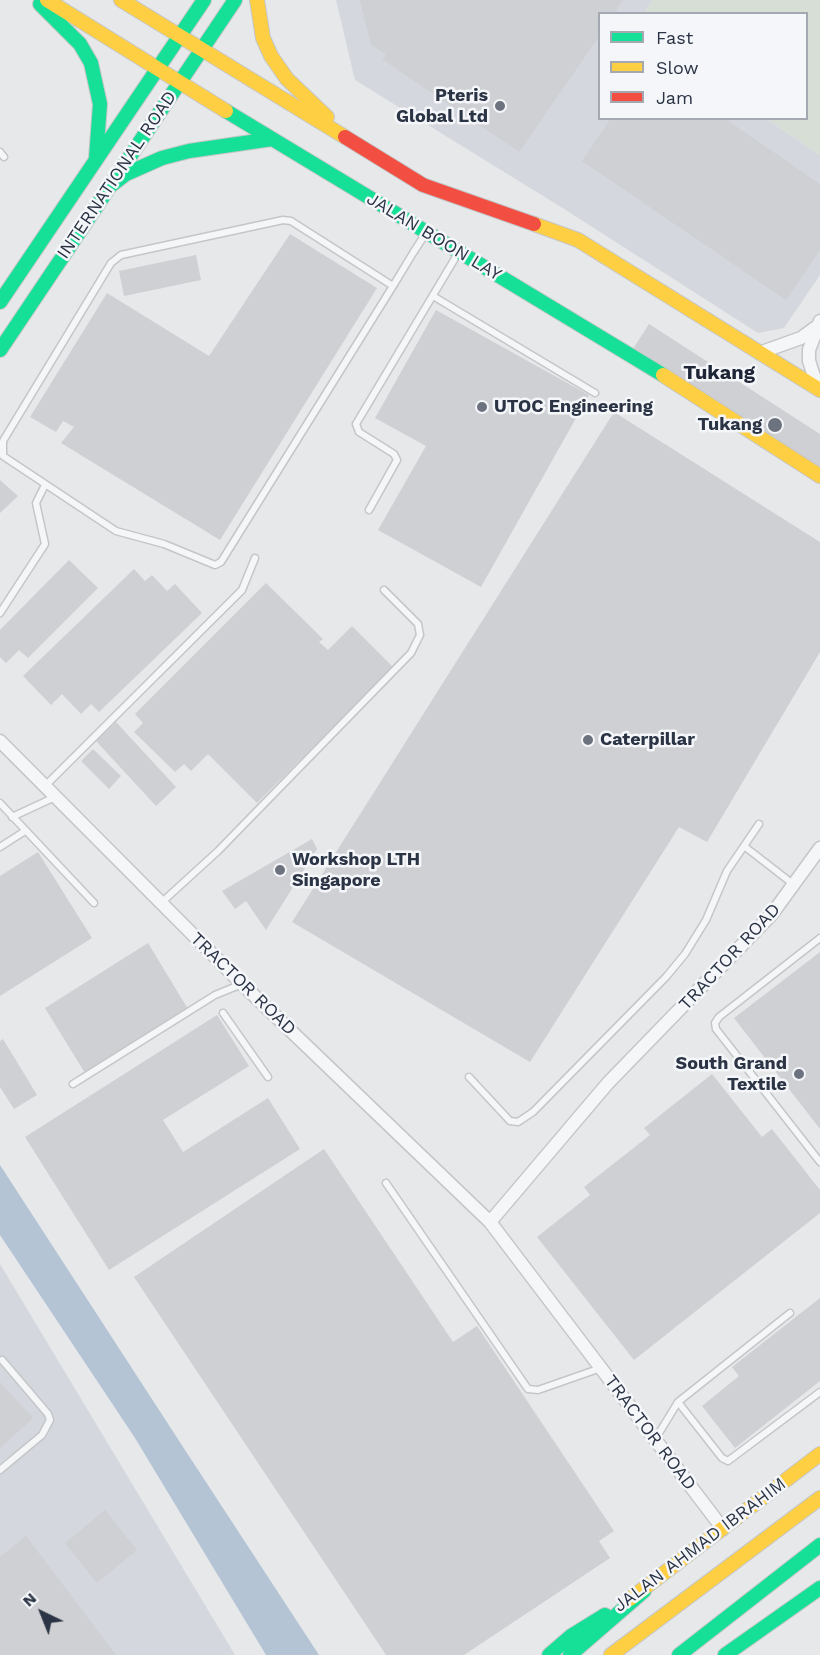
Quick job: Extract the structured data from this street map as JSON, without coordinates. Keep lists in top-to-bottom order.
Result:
{
  "streets": {
    "main road": ["INTERNATIONAL ROAD", "JALAN BOON LAY", "JALAN AHMAD IBRAHIM"],
    "street": ["TRACTOR ROAD"]
  },
  "crossings": [
    ["INTERNATIONAL ROAD", "JALAN BOON LAY"],
    ["TRACTOR ROAD", "JALAN AHMAD IBRAHIM"]
  ],
  "districts": ["Tukang"],
  "places": [
    "Pteris Global Ltd",
    "UTOC Engineering",
    "Tukang",
    "Caterpillar",
    "Workshop LTH Singapore",
    "South Grand Textile"
  ],
  "legend": ["Fast", "Slow", "Jam"],
  "north": "top left"
}
